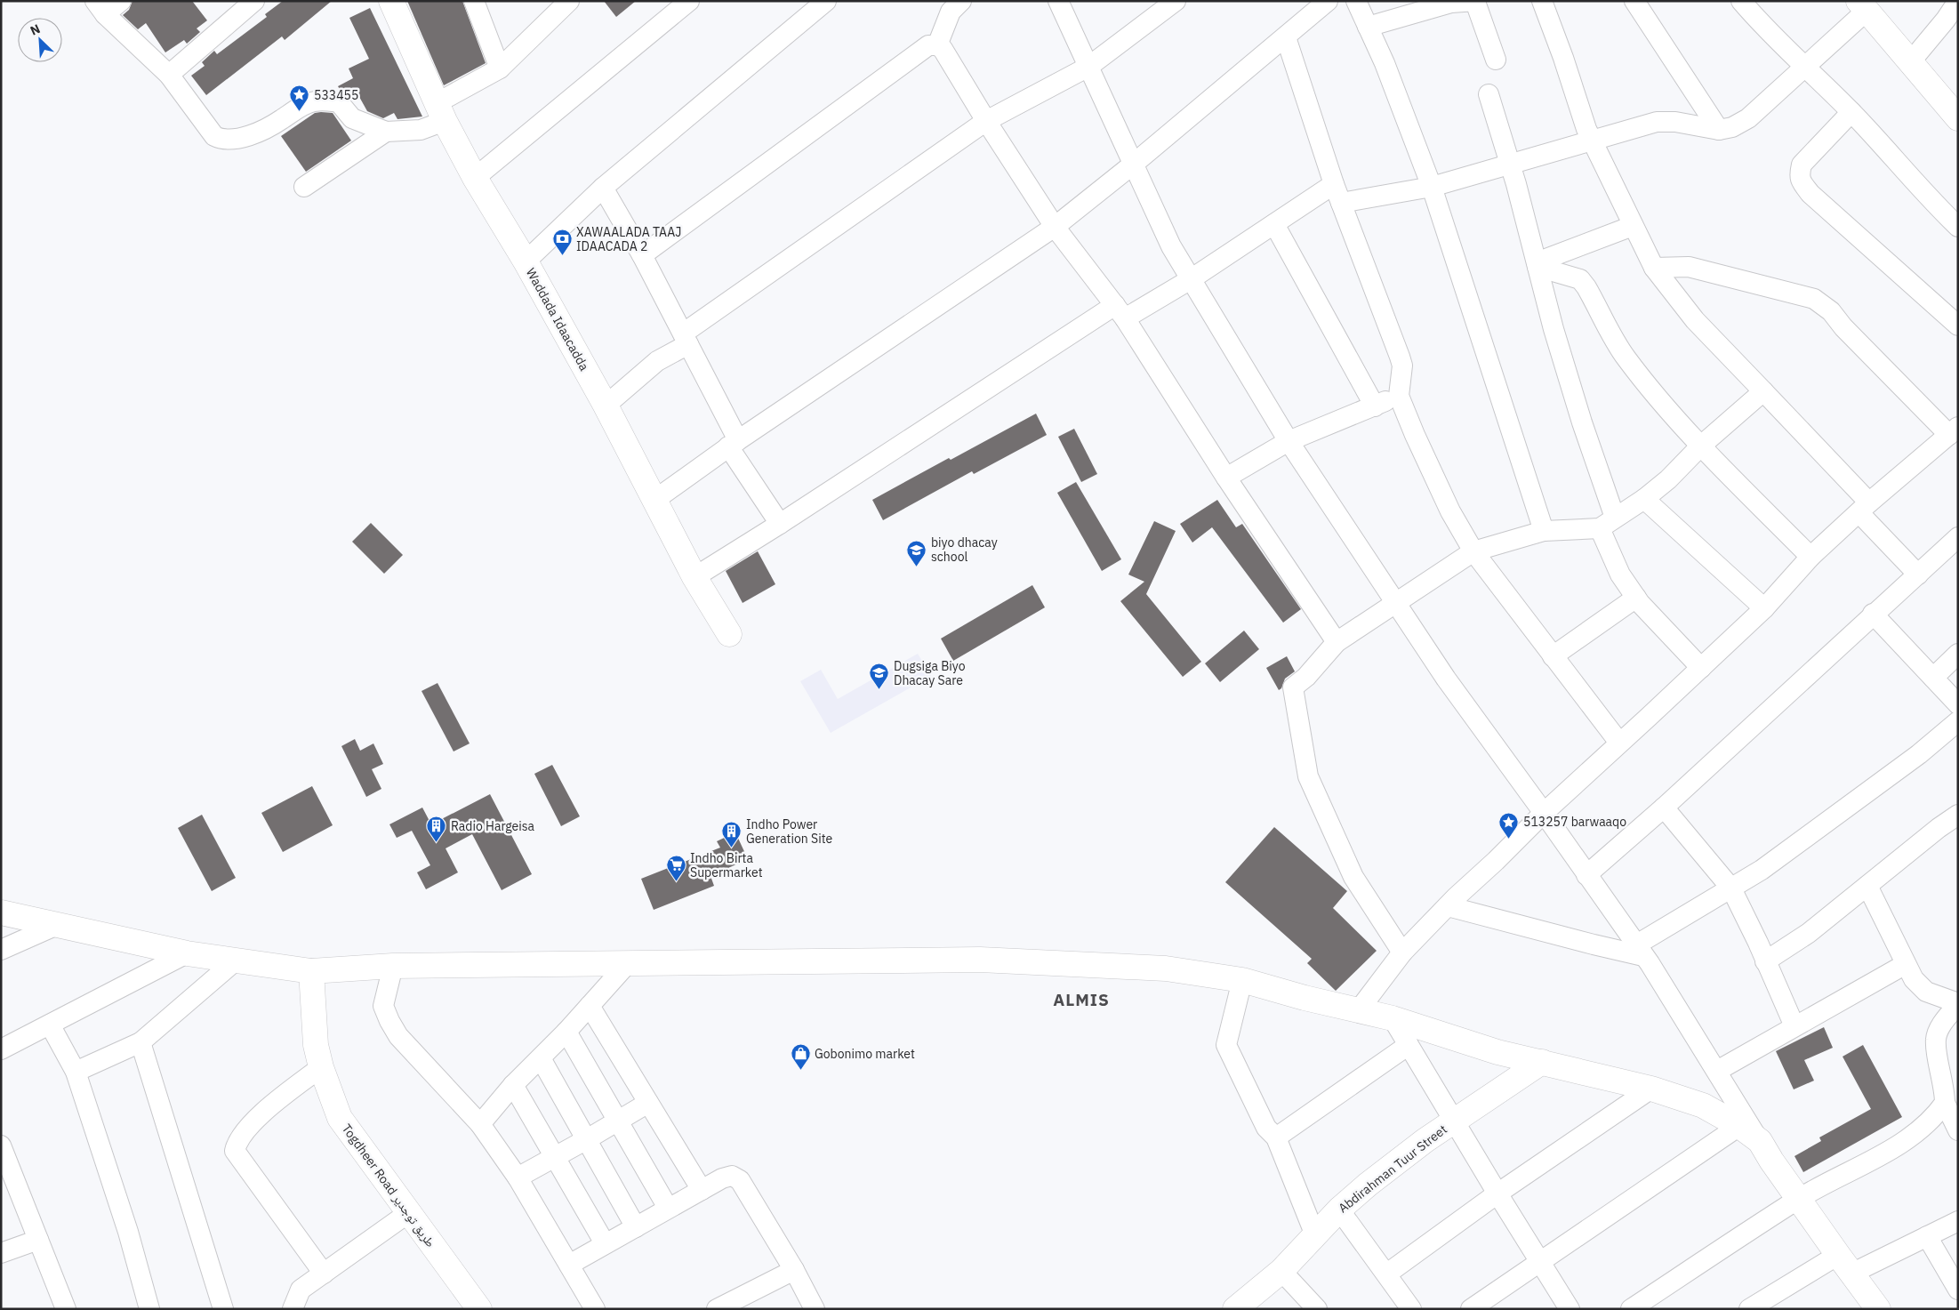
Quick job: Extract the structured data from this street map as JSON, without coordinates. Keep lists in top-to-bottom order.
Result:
{
  "streets": {
    "main road": ["Waddada Idaacadda", "Abdirahman Tuur Street", "Togdheer Road طريق توجدير"]
  },
  "districts": ["ALMIS"],
  "places": {
    "place": ["533455", "513257 barwaaqo"],
    "bank": ["XAWAALADA TAAJ IDAACADA 2"],
    "school or university": ["biyo dhacay school", "Dugsiga Biyo Dhacay Sare"],
    "building": ["Radio Hargeisa", "Indho Power Generation Site"],
    "supermarket": ["Indho Birta Supermarket"],
    "shop": ["Gobonimo market"]
  },
  "north": "top left"
}
